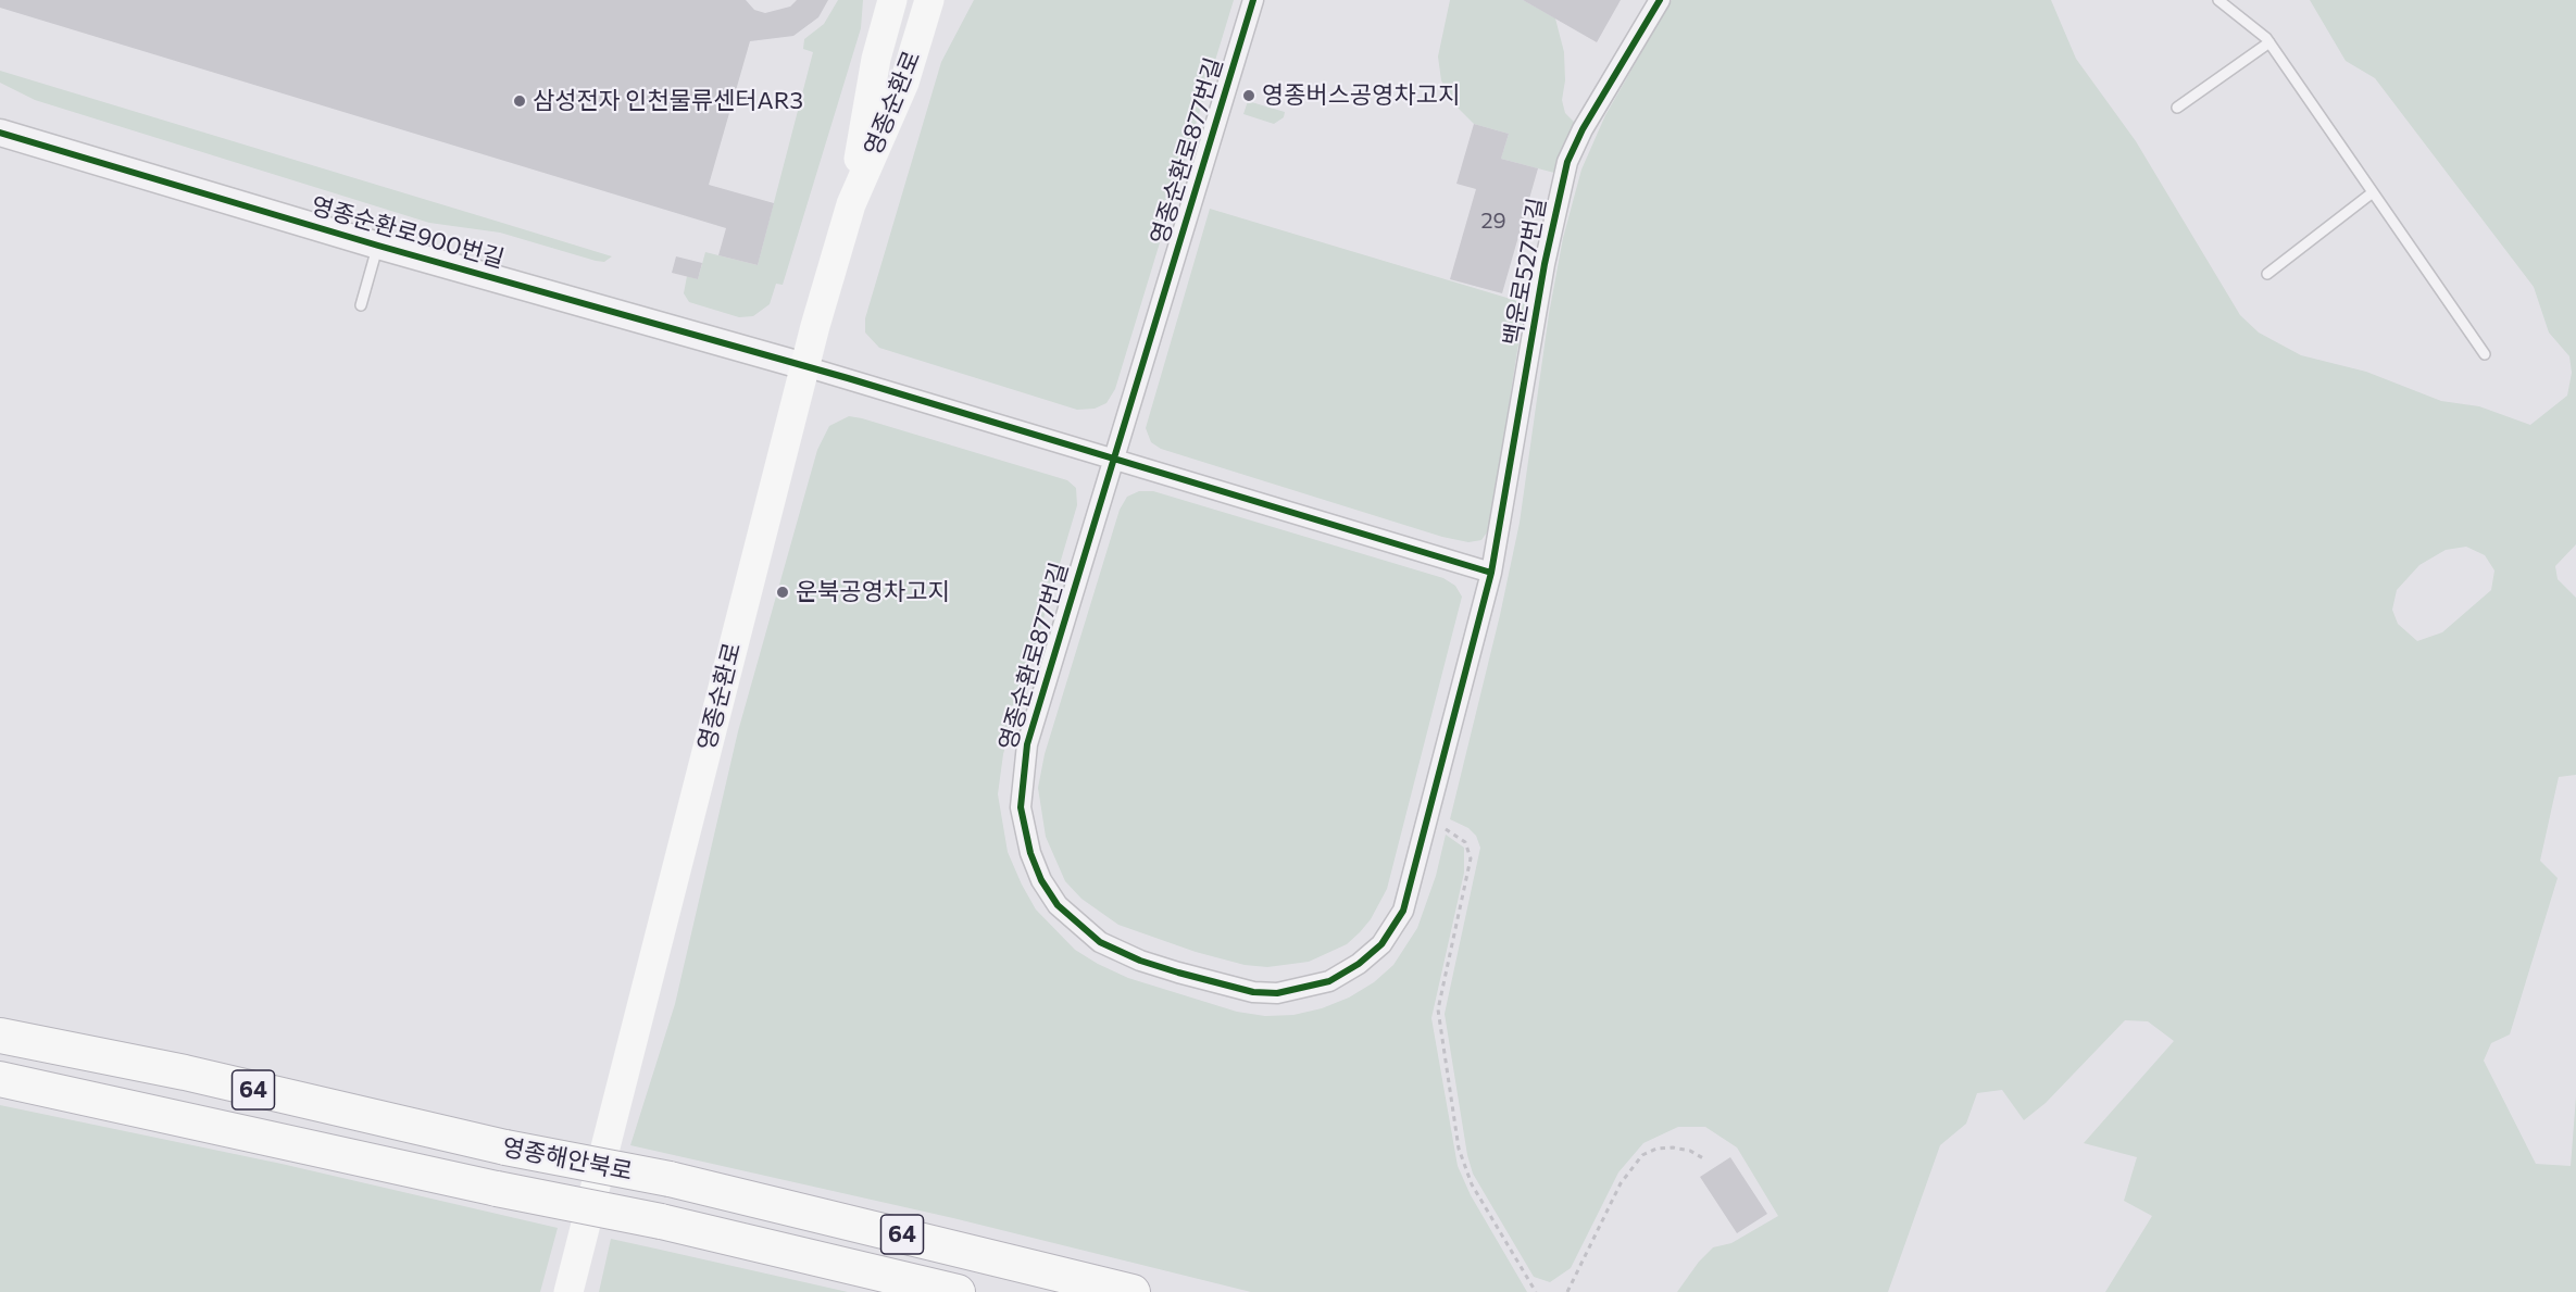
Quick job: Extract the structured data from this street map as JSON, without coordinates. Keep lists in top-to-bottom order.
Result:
{
  "streets": {
    "highway": ["64", "영종해안북로"],
    "main road": ["영종순환로"],
    "street": ["영종순환로877번길", "영종순환로900번길", "백운로527번길"]
  },
  "crossings": [
    ["영종순환로", "영종순환로900번길"],
    ["영종순환로877번길", "백운로527번길"]
  ],
  "places": ["영종버스공영차고지", "삼성전자 인천물류센터AR3", "운북공영차고지"],
  "house_numbers": ["29"]
}
